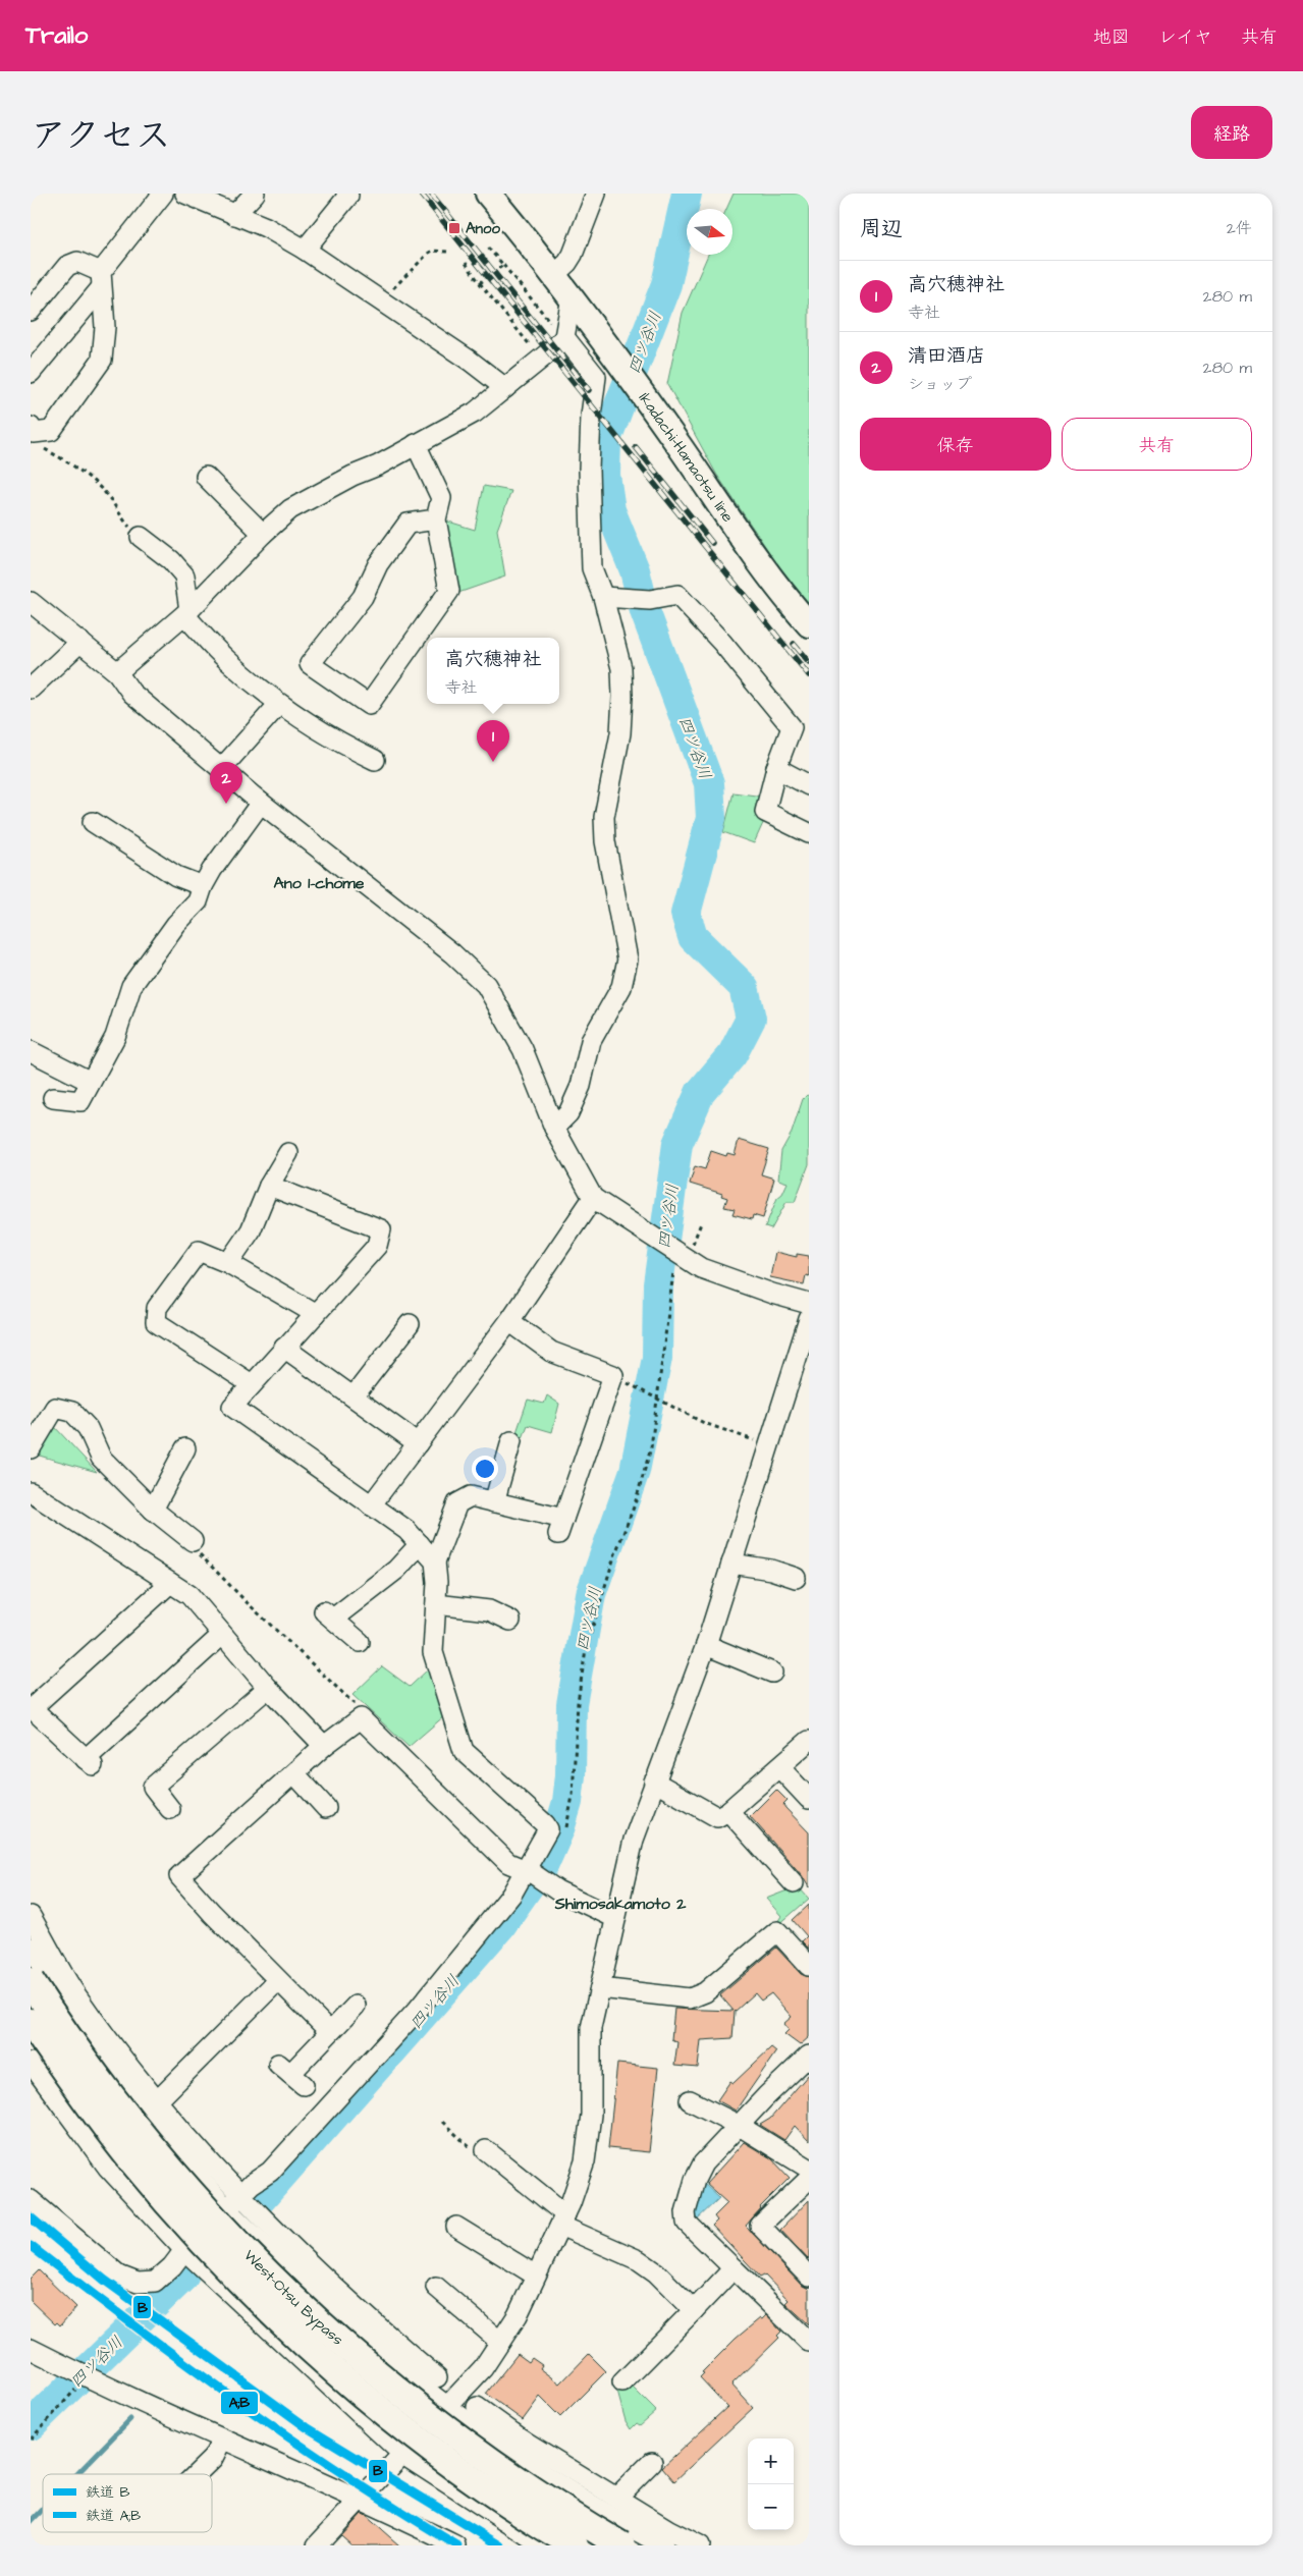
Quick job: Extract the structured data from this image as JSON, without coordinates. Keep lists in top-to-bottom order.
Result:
{
  "streets": {
    "highway": ["West-Otsu Bypass"],
    "main road": ["Ikadachi-Hamaotsu line"]
  },
  "districts": ["Ano 1-chome", "Shimosakamoto 2"],
  "water": ["四ツ谷川"],
  "places": {
    "transit": ["Anoo"]
  },
  "lines": ["rail line B", "rail line A;B"],
  "legend": ["鉄道 B", "鉄道 A;B"],
  "north": "right",
  "page": {
    "header": "Trailo",
    "nav": ["地図", "レイヤ", "共有"],
    "title": "アクセス",
    "buttons": [
      "経路",
      ["保存", "共有"]
    ],
    "heading": ["周辺", "2件"],
    "list": [
      {
        "mark": "1",
        "name": "高穴穂神社",
        "note": "寺社",
        "value": "280 m"
      },
      {
        "mark": "2",
        "name": "清田酒店",
        "note": "ショップ",
        "value": "280 m"
      }
    ],
    "popup": ["高穴穂神社", "寺社"],
    "pins": ["1", "2"],
    "map_buttons": ["+", "−"]
  }
}
